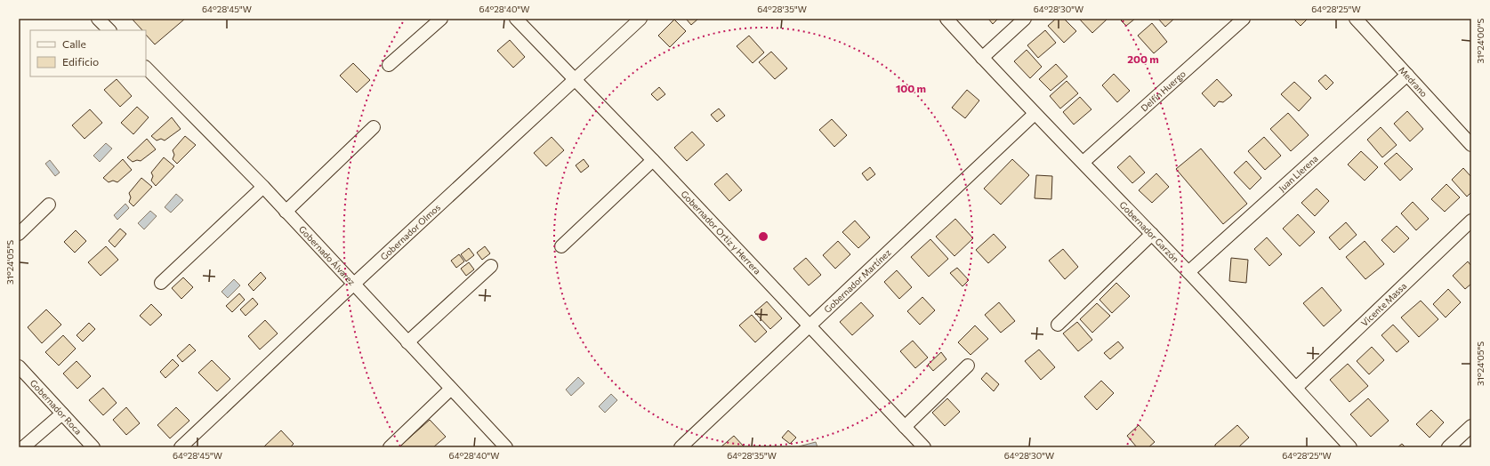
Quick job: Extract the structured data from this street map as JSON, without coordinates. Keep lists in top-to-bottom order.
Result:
{
  "streets": {
    "street": [
      "Medrano",
      "Delfín Huergo",
      "Juan Llerena",
      "Gobernador Garzón",
      "Gobernador Olmos",
      "Gobernador Ortiz y Herrera",
      "Gobernado Álvarez",
      "Gobernador Martínez",
      "Vicente Massa",
      "Gobernador Roca"
    ]
  },
  "crossings": [
    ["Medrano", "Juan Llerena"],
    ["Delfín Huergo", "Gobernador Garzón"],
    ["Juan Llerena", "Gobernador Garzón"],
    ["Gobernador Garzón", "Gobernador Martínez"],
    ["Gobernador Garzón", "Vicente Massa"],
    ["Gobernador Olmos", "Gobernador Ortiz y Herrera"],
    ["Gobernador Olmos", "Gobernado Álvarez"],
    ["Gobernador Ortiz y Herrera", "Gobernador Martínez"]
  ],
  "legend": ["Calle", "Edificio"],
  "coordinates": [
    "64°28'45\"W",
    "64°28'40\"W",
    "64°28'35\"W",
    "64°28'30\"W",
    "64°28'25\"W",
    "31°24'00\"S",
    "31°24'05\"S"
  ],
  "rings": ["200 m", "100 m"]
}
